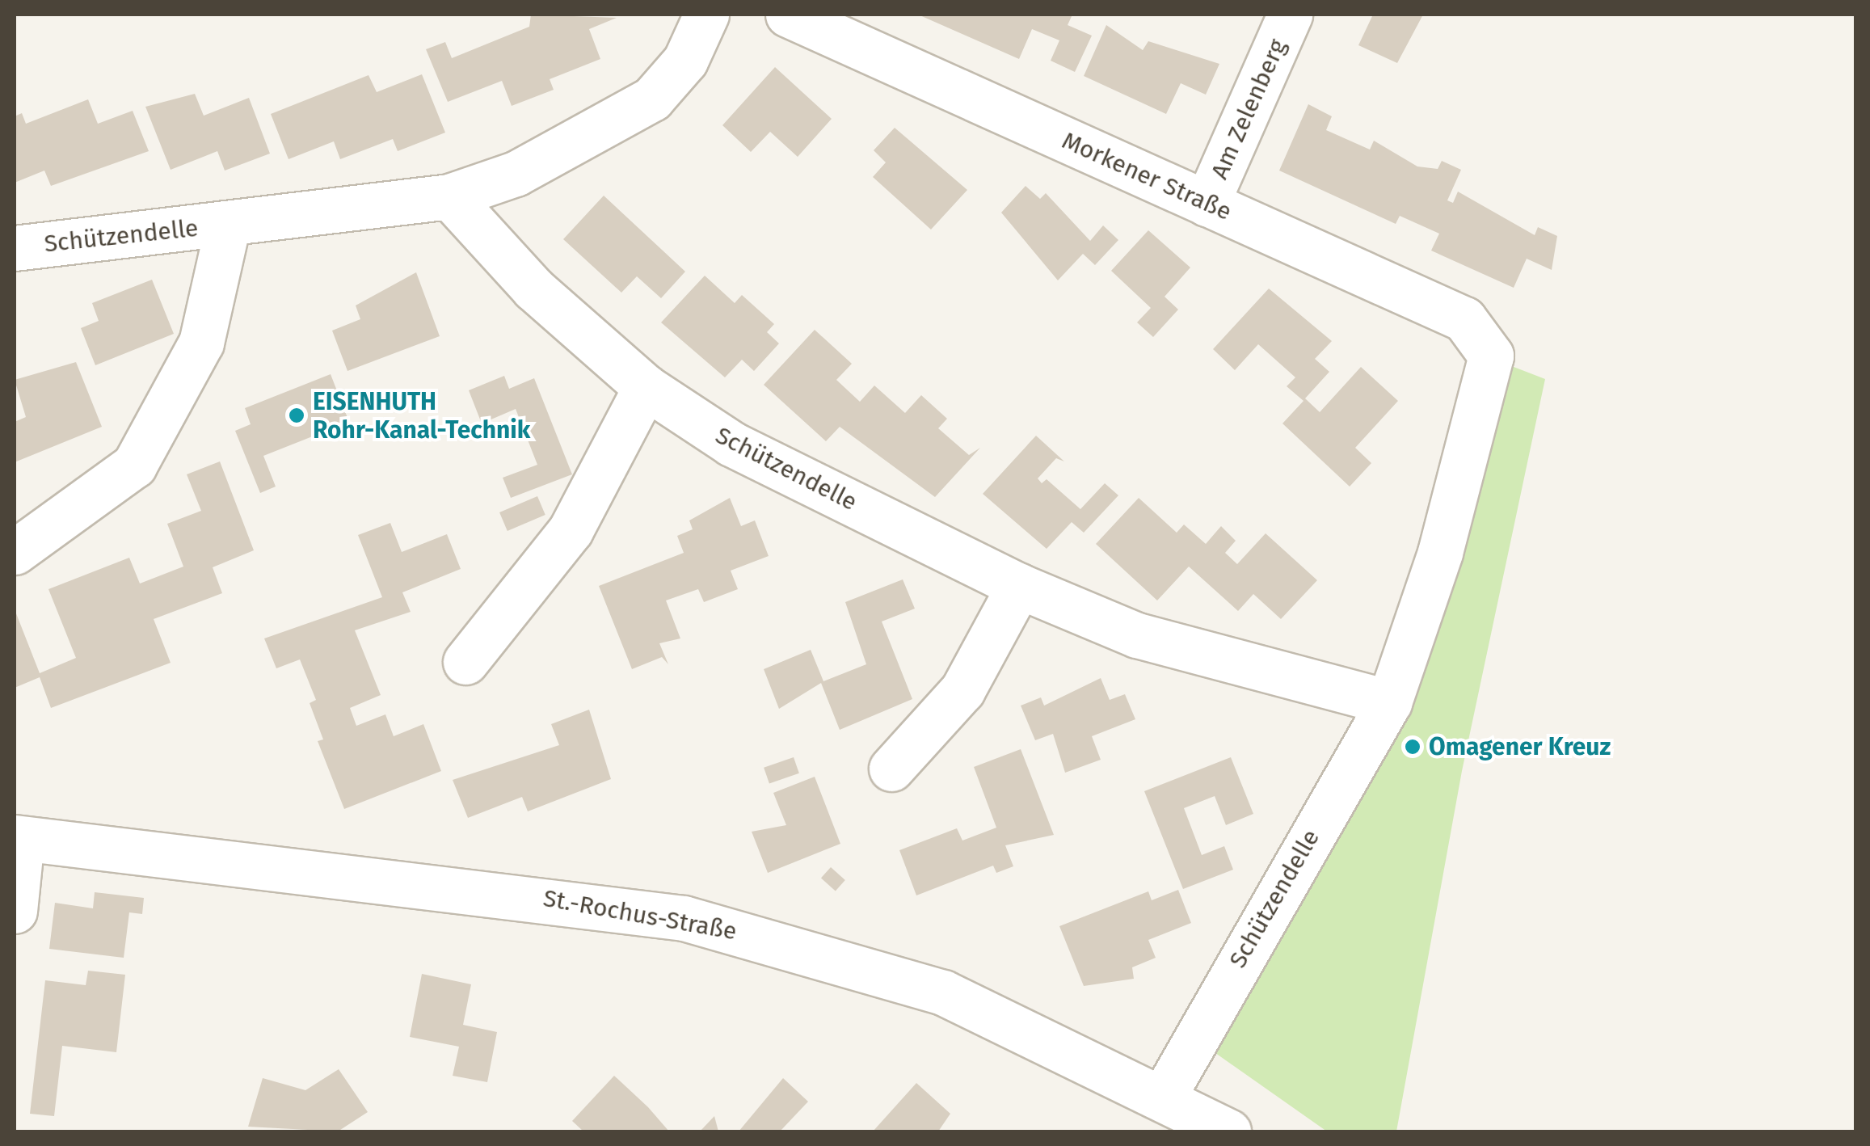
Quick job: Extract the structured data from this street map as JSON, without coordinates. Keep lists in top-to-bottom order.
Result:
{
  "streets": {
    "street": [
      "Am Zelenberg",
      "Morkener Straße",
      "Schützendelle",
      "St.-Rochus-Straße"
    ]
  },
  "crossings": [
    ["Am Zelenberg", "Morkener Straße"],
    ["Morkener Straße", "Schützendelle"],
    ["Schützendelle", "St.-Rochus-Straße"]
  ],
  "places": ["EISENHUTH Rohr-Kanal-Technik", "Omagener Kreuz"]
}
